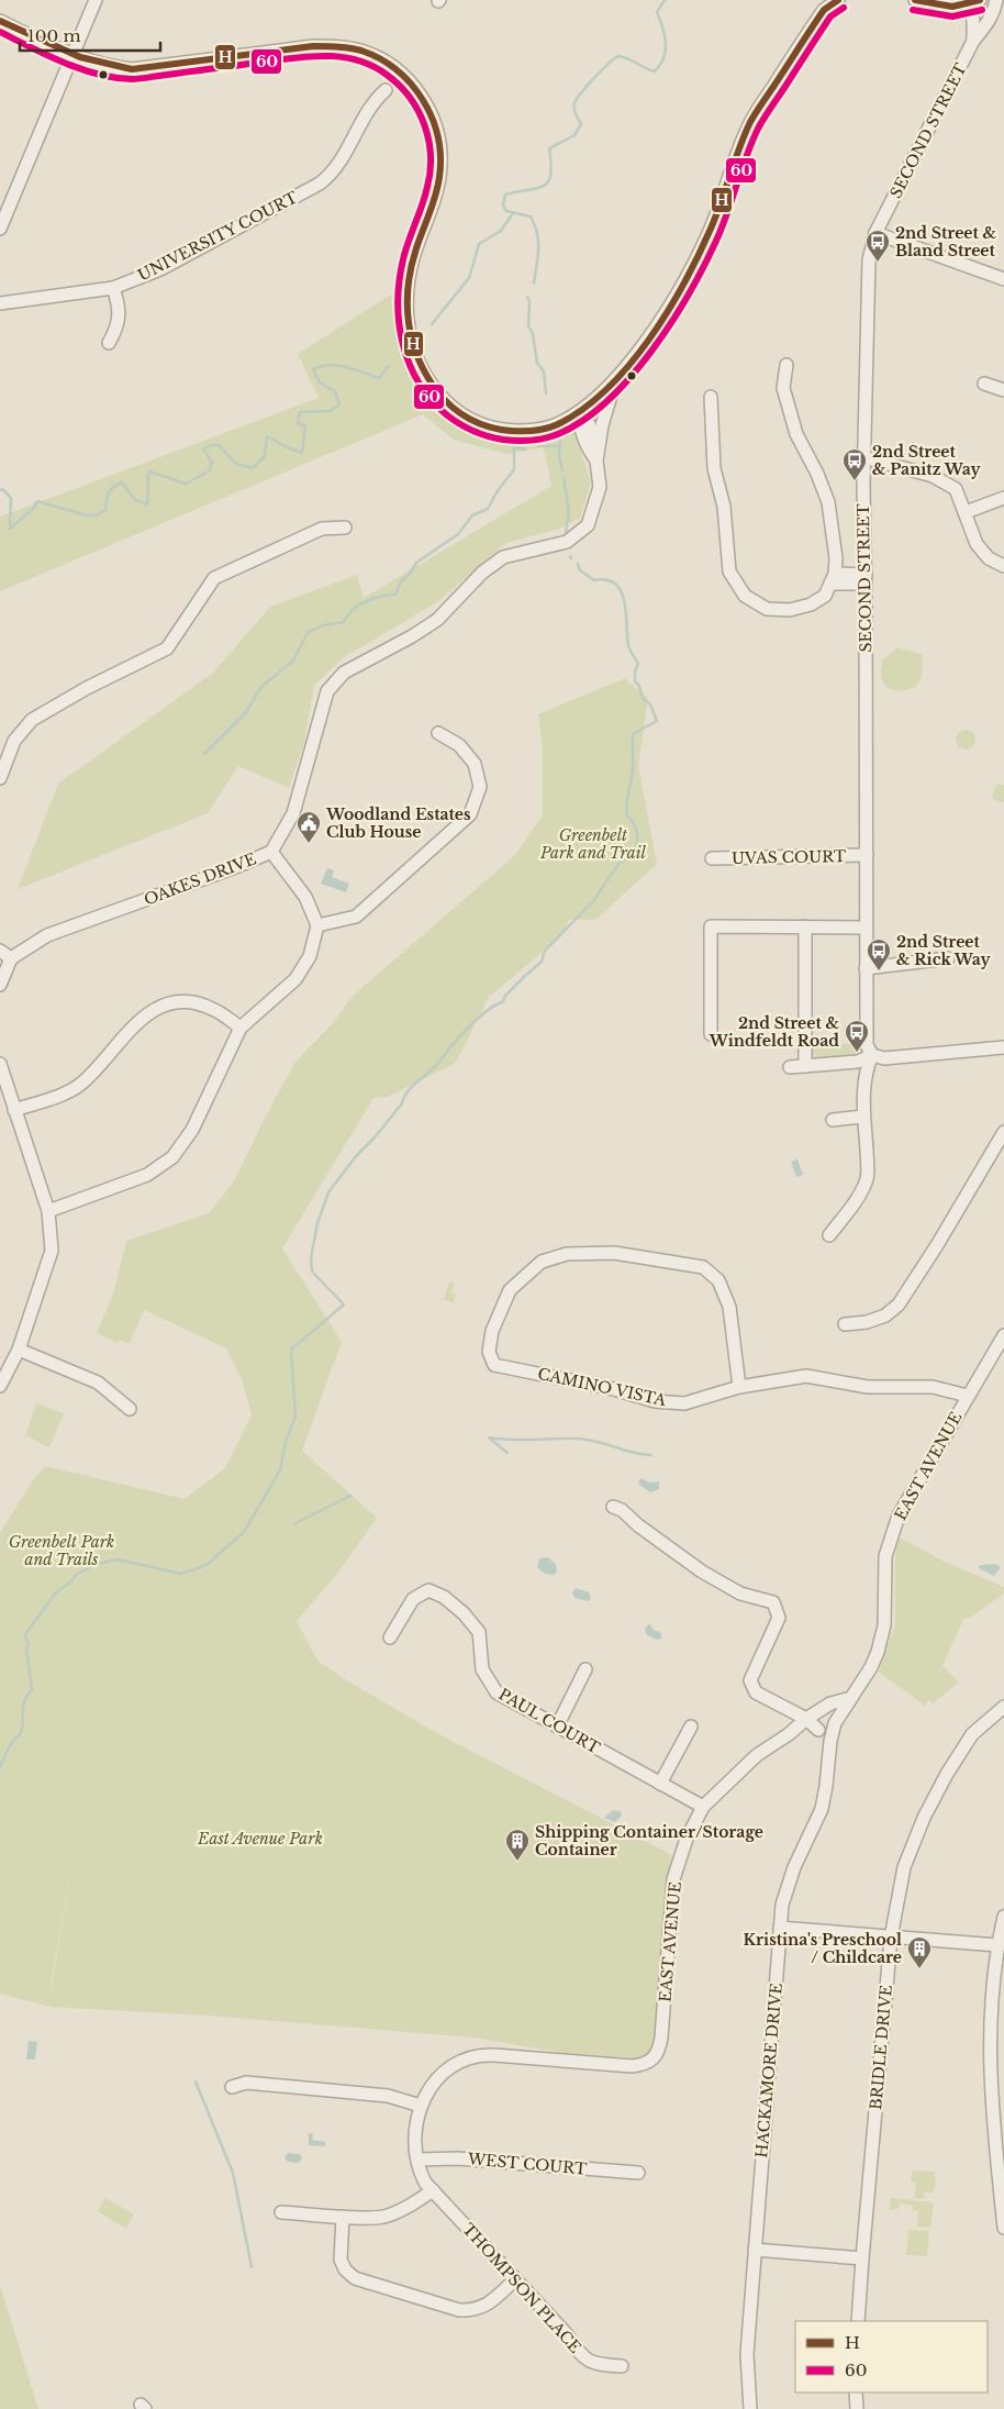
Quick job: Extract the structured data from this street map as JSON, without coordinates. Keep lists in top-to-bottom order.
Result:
{
  "streets": {
    "street": [
      "SECOND STREET",
      "UNIVERSITY COURT",
      "UVAS COURT",
      "OAKES DRIVE",
      "CAMINO VISTA",
      "EAST AVENUE",
      "PAUL COURT",
      "BRIDLE DRIVE",
      "HACKAMORE DRIVE",
      "WEST COURT",
      "THOMPSON PLACE"
    ]
  },
  "crossings": [
    ["SECOND STREET", "UVAS COURT"],
    ["CAMINO VISTA", "EAST AVENUE"],
    ["EAST AVENUE", "PAUL COURT"],
    ["EAST AVENUE", "HACKAMORE DRIVE"],
    ["EAST AVENUE", "THOMPSON PLACE"],
    ["WEST COURT", "THOMPSON PLACE"]
  ],
  "parks": ["Greenbelt Park and Trail", "Greenbelt Park and Trails", "East Avenue Park"],
  "places": {
    "bus stop": [
      "2nd Street & Bland Street",
      "2nd Street & Panitz Way",
      "2nd Street & Rick Way",
      "2nd Street & Windfeldt Road"
    ],
    "public building": ["Woodland Estates Club House"],
    "building": ["Shipping Container/Storage Container", "Kristina's Preschool / Childcare"]
  },
  "lines": ["transit line H", "transit line 60"],
  "legend": ["H", "60"],
  "scale_bar": "100 m"
}
